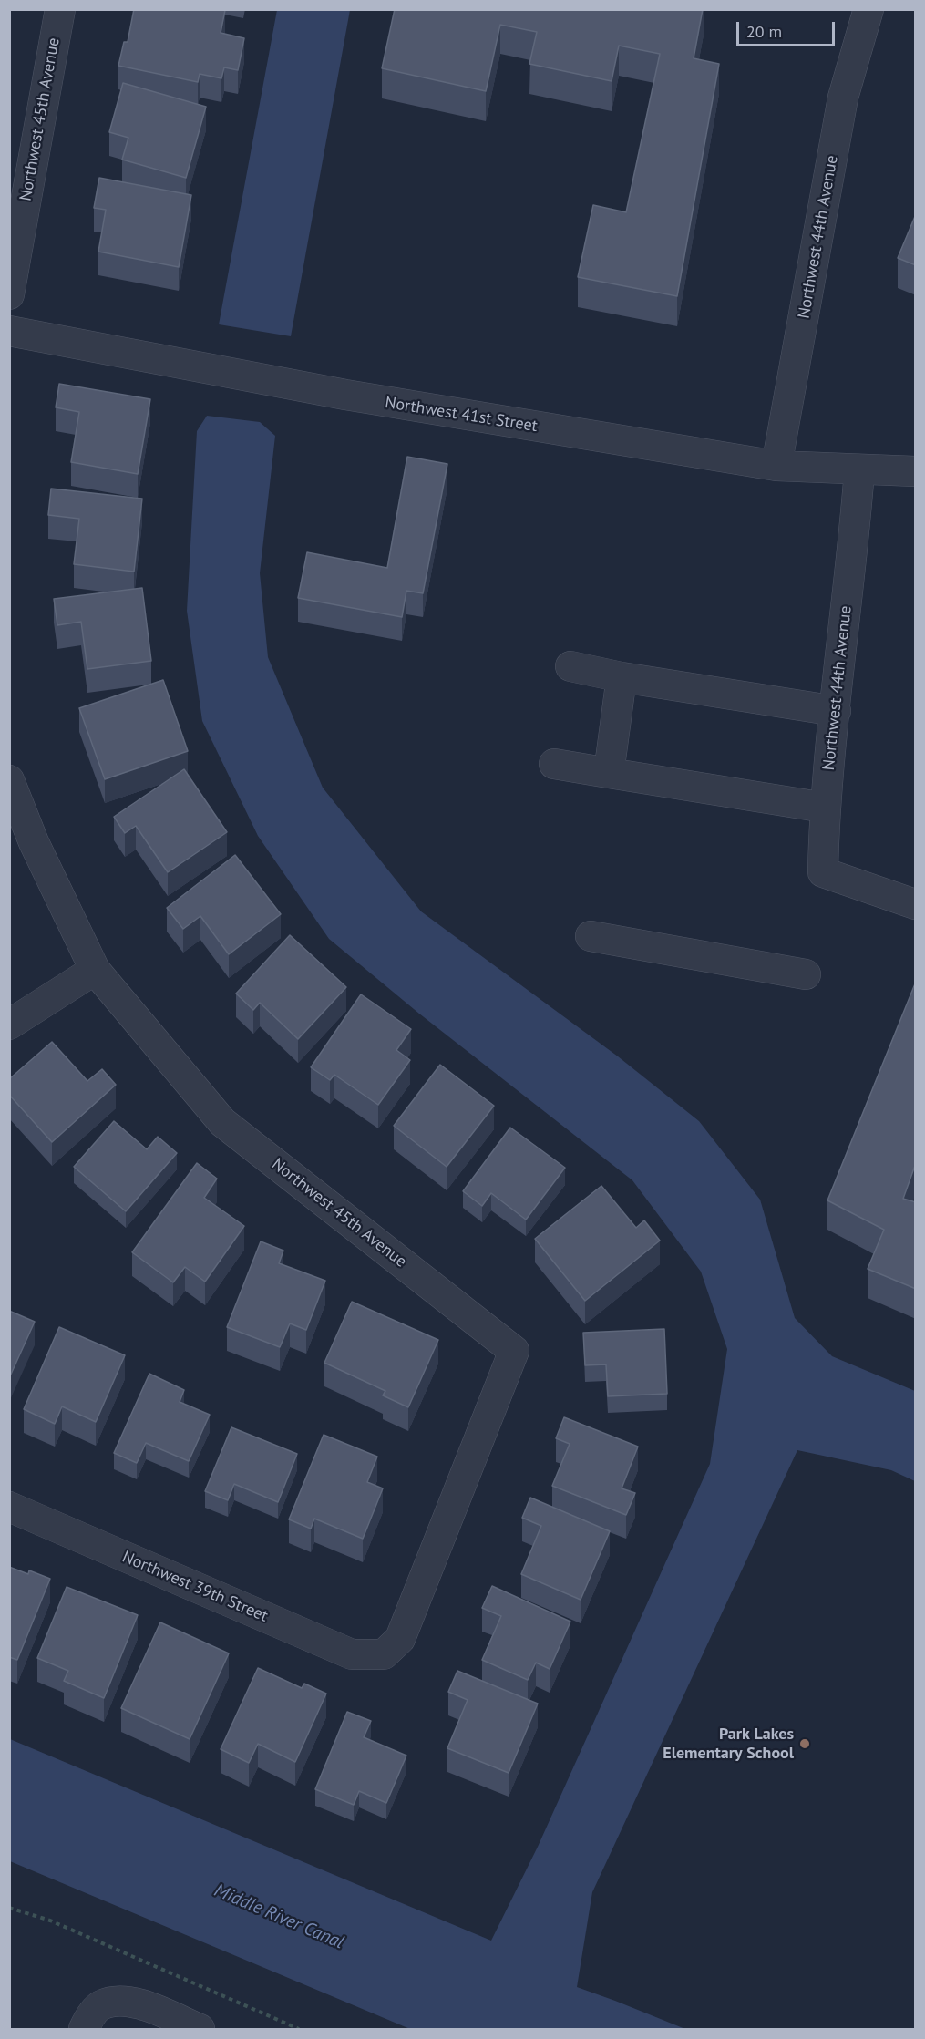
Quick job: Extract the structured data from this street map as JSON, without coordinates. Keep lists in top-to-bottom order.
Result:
{
  "streets": {
    "street": [
      "Northwest 45th Avenue",
      "Northwest 44th Avenue",
      "Northwest 41st Street",
      "Northwest 39th Street"
    ]
  },
  "crossings": [
    ["Northwest 45th Avenue", "Northwest 39th Street"],
    ["Northwest 44th Avenue", "Northwest 41st Street"]
  ],
  "water": ["Middle River Canal"],
  "places": ["Park Lakes Elementary School"],
  "scale_bar": "20 m"
}
